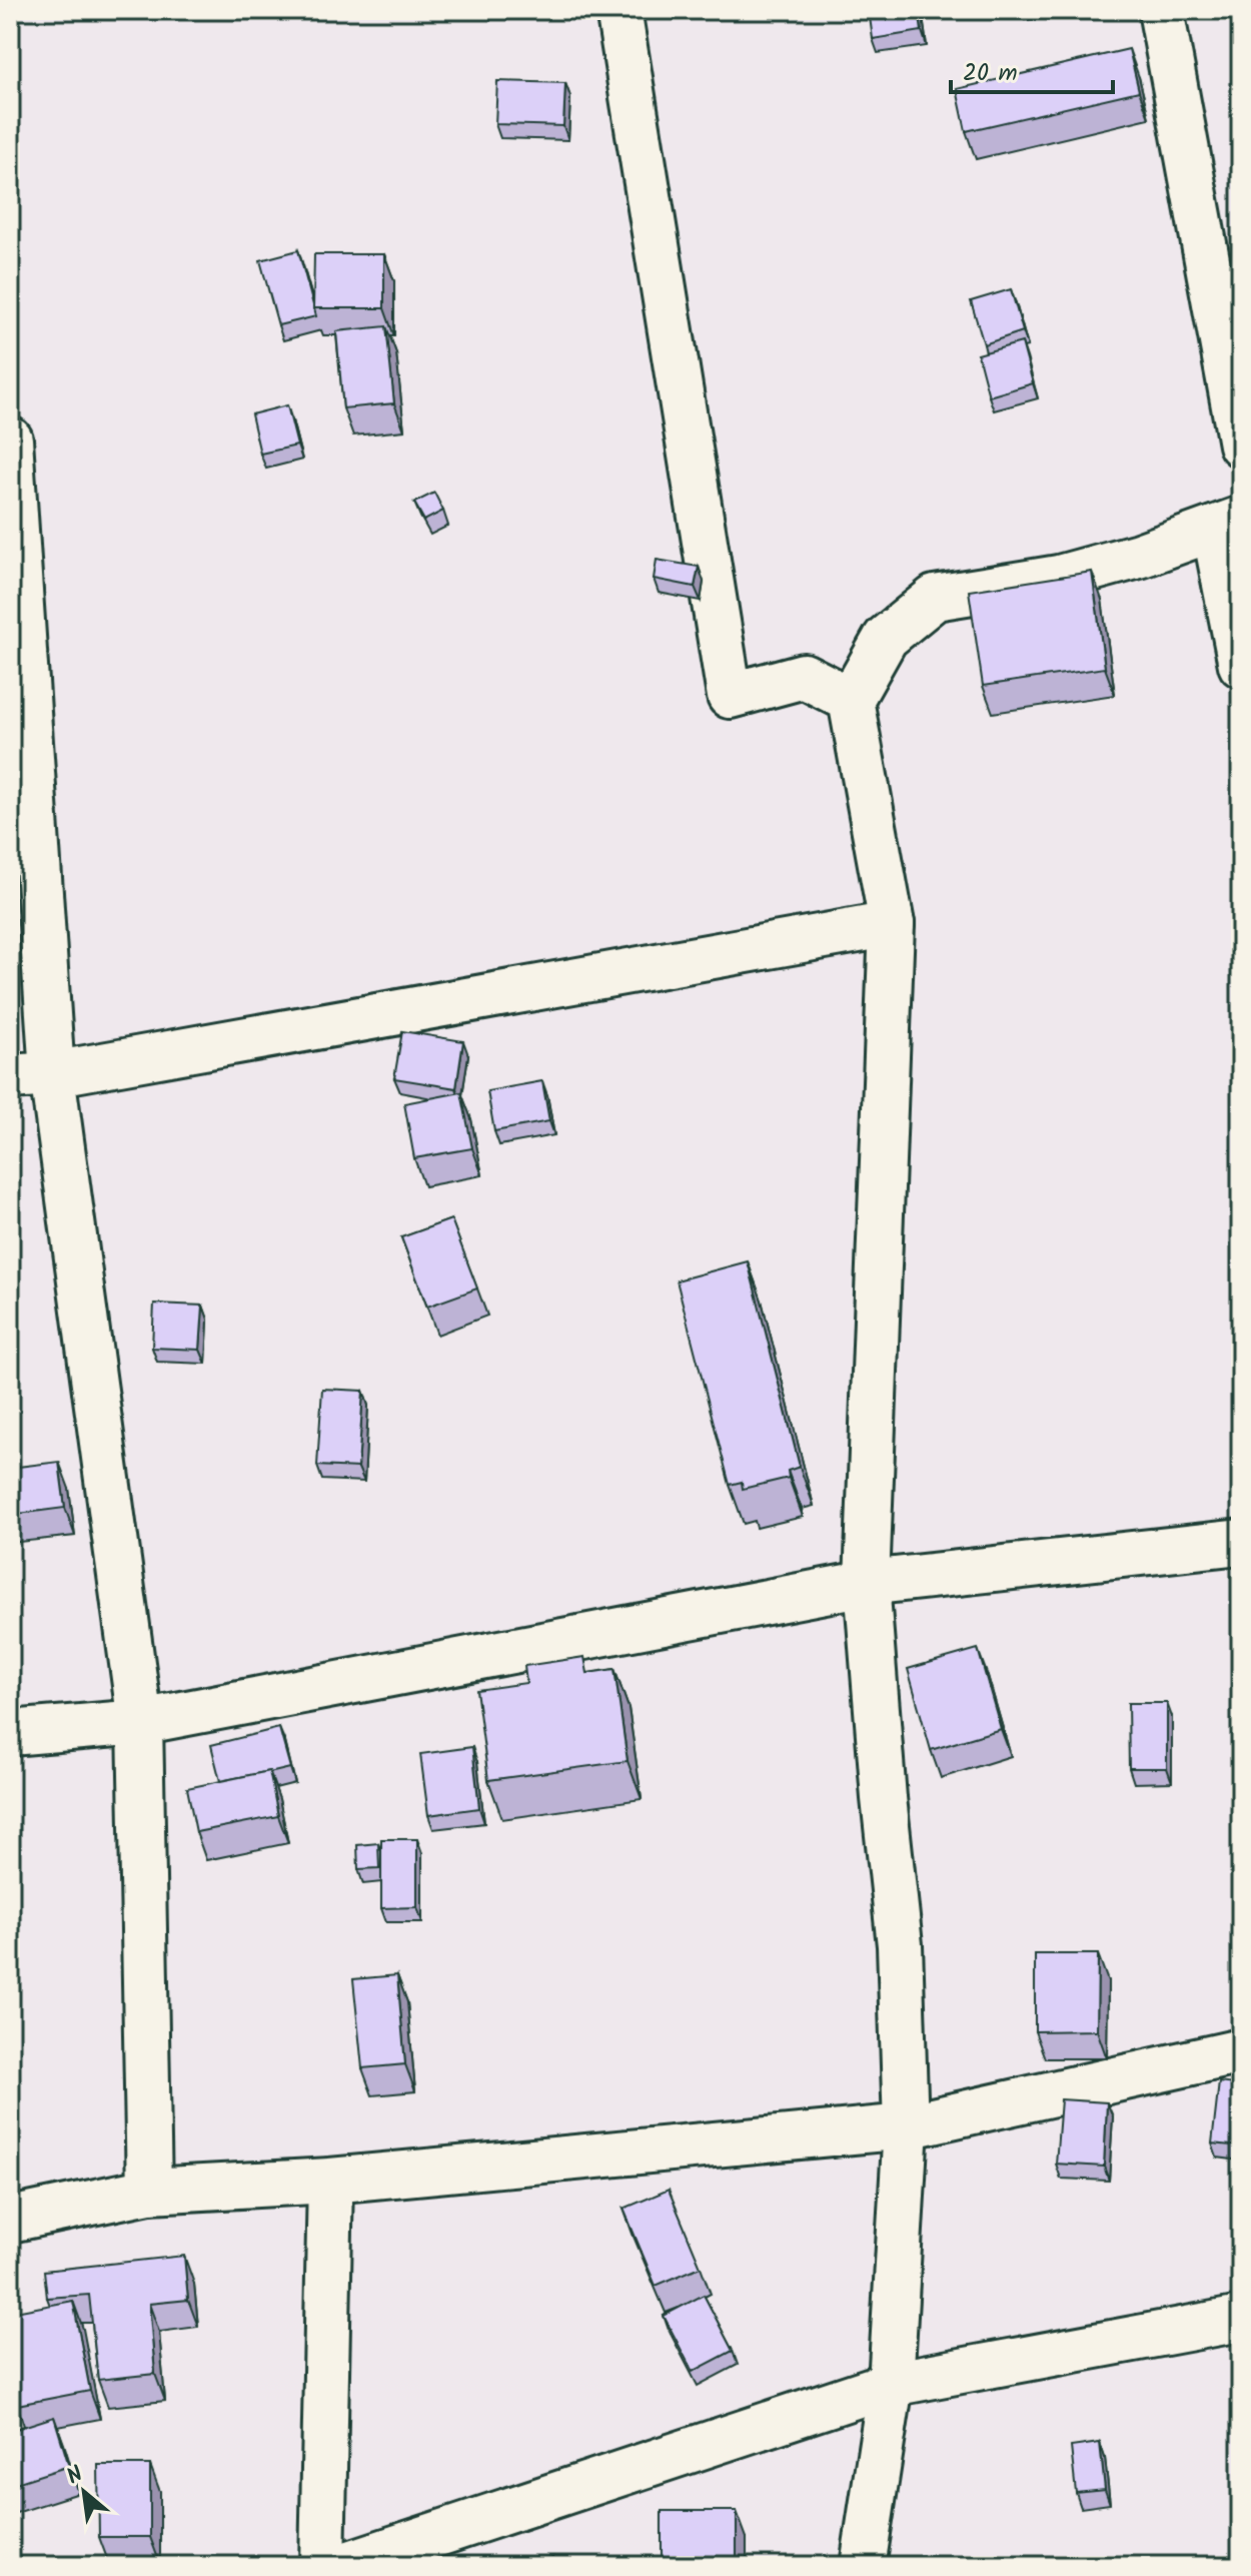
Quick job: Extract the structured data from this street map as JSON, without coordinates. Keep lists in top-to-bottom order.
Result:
{
  "scale_bar": "20 m",
  "north": "top left"
}
